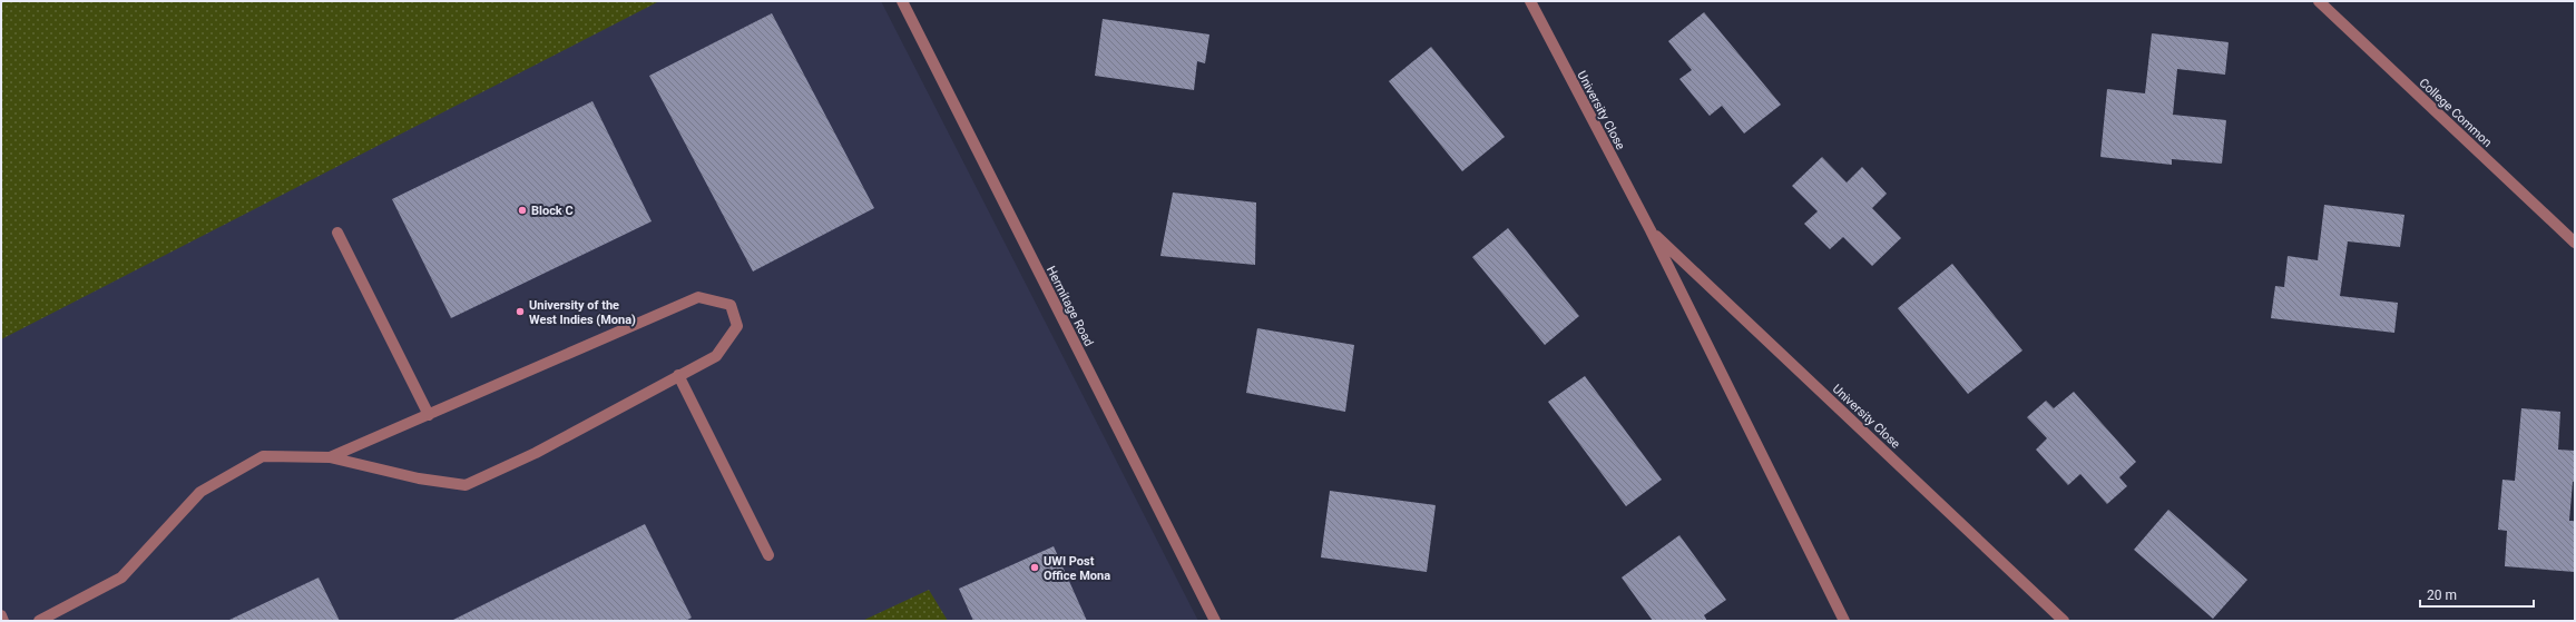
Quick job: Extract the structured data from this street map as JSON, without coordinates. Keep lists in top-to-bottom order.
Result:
{
  "streets": {
    "street": ["University Close", "College Common", "Hermitage Road"]
  },
  "places": ["Block C", "University of the West Indies (Mona)", "UWI Post Office Mona"],
  "scale_bar": "20 m"
}
